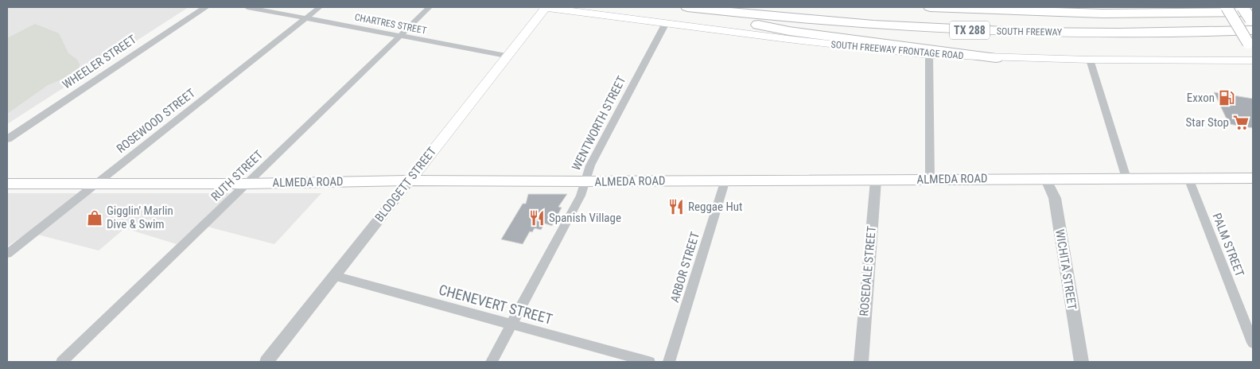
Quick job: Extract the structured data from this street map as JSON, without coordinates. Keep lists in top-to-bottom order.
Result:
{
  "streets": {
    "highway": ["TX 288", "SOUTH FREEWAY"],
    "main road": ["SOUTH FREEWAY FRONTAGE ROAD", "ALMEDA ROAD", "BLODGETT STREET"],
    "street": [
      "CHARTRES STREET",
      "WHEELER STREET",
      "ROSEWOOD STREET",
      "WENTWORTH STREET",
      "RUTH STREET",
      "PALM STREET",
      "ARBOR STREET",
      "WICHITA STREET",
      "ROSEDALE STREET",
      "CHENEVERT STREET"
    ]
  },
  "crossings": [
    ["CHARTRES STREET", "ROSEWOOD STREET"],
    ["CHARTRES STREET", "RUTH STREET"],
    ["CHARTRES STREET", "BLODGETT STREET"],
    ["SOUTH FREEWAY FRONTAGE ROAD", "WENTWORTH STREET"],
    ["SOUTH FREEWAY FRONTAGE ROAD", "BLODGETT STREET"],
    ["ROSEWOOD STREET", "ALMEDA ROAD"],
    ["WENTWORTH STREET", "ALMEDA ROAD"],
    ["WENTWORTH STREET", "CHENEVERT STREET"],
    ["RUTH STREET", "ALMEDA ROAD"],
    ["ALMEDA ROAD", "BLODGETT STREET"],
    ["ALMEDA ROAD", "PALM STREET"],
    ["ALMEDA ROAD", "ARBOR STREET"],
    ["ALMEDA ROAD", "WICHITA STREET"],
    ["ALMEDA ROAD", "ROSEDALE STREET"],
    ["BLODGETT STREET", "CHENEVERT STREET"]
  ],
  "places": {
    "fuel station": ["Exxon"],
    "supermarket": ["Star Stop"],
    "restaurant": ["Reggae Hut", "Spanish Village"],
    "shop": ["Gigglin' Marlin Dive & Swim"]
  }
}
